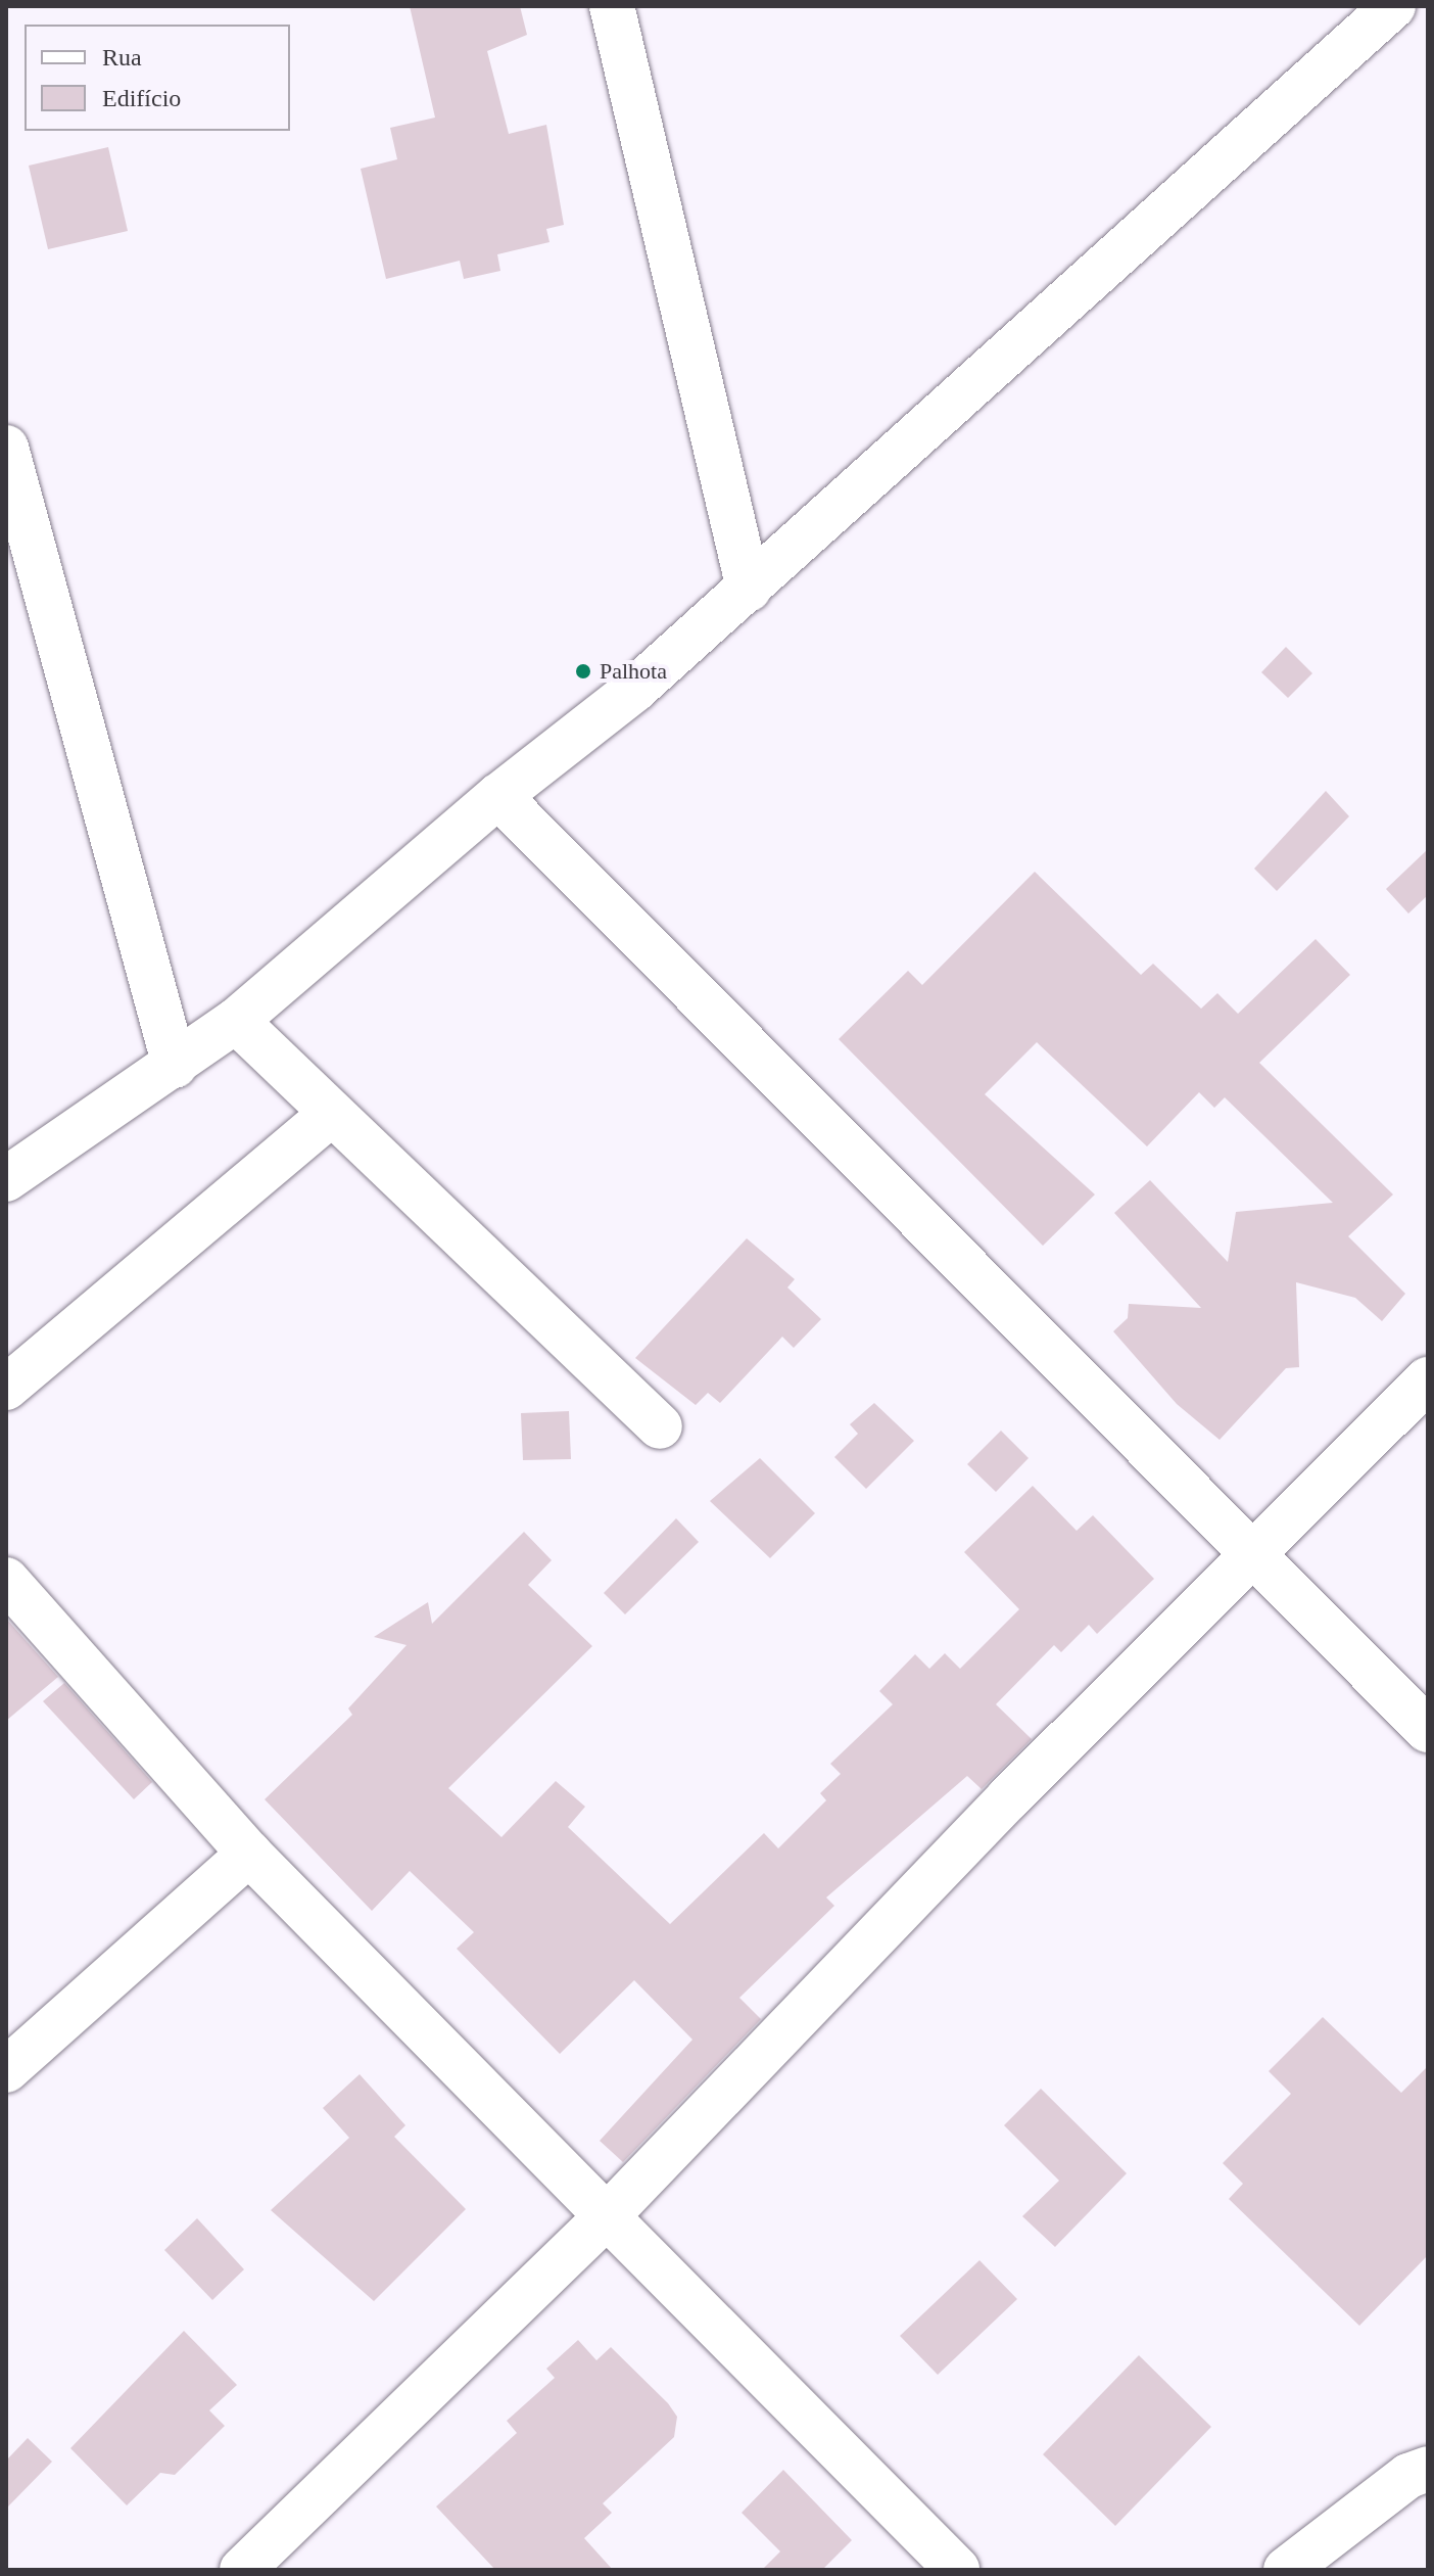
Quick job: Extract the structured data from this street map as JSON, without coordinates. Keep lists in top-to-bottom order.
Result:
{
  "places": ["Palhota"],
  "legend": ["Rua", "Edifício"]
}
